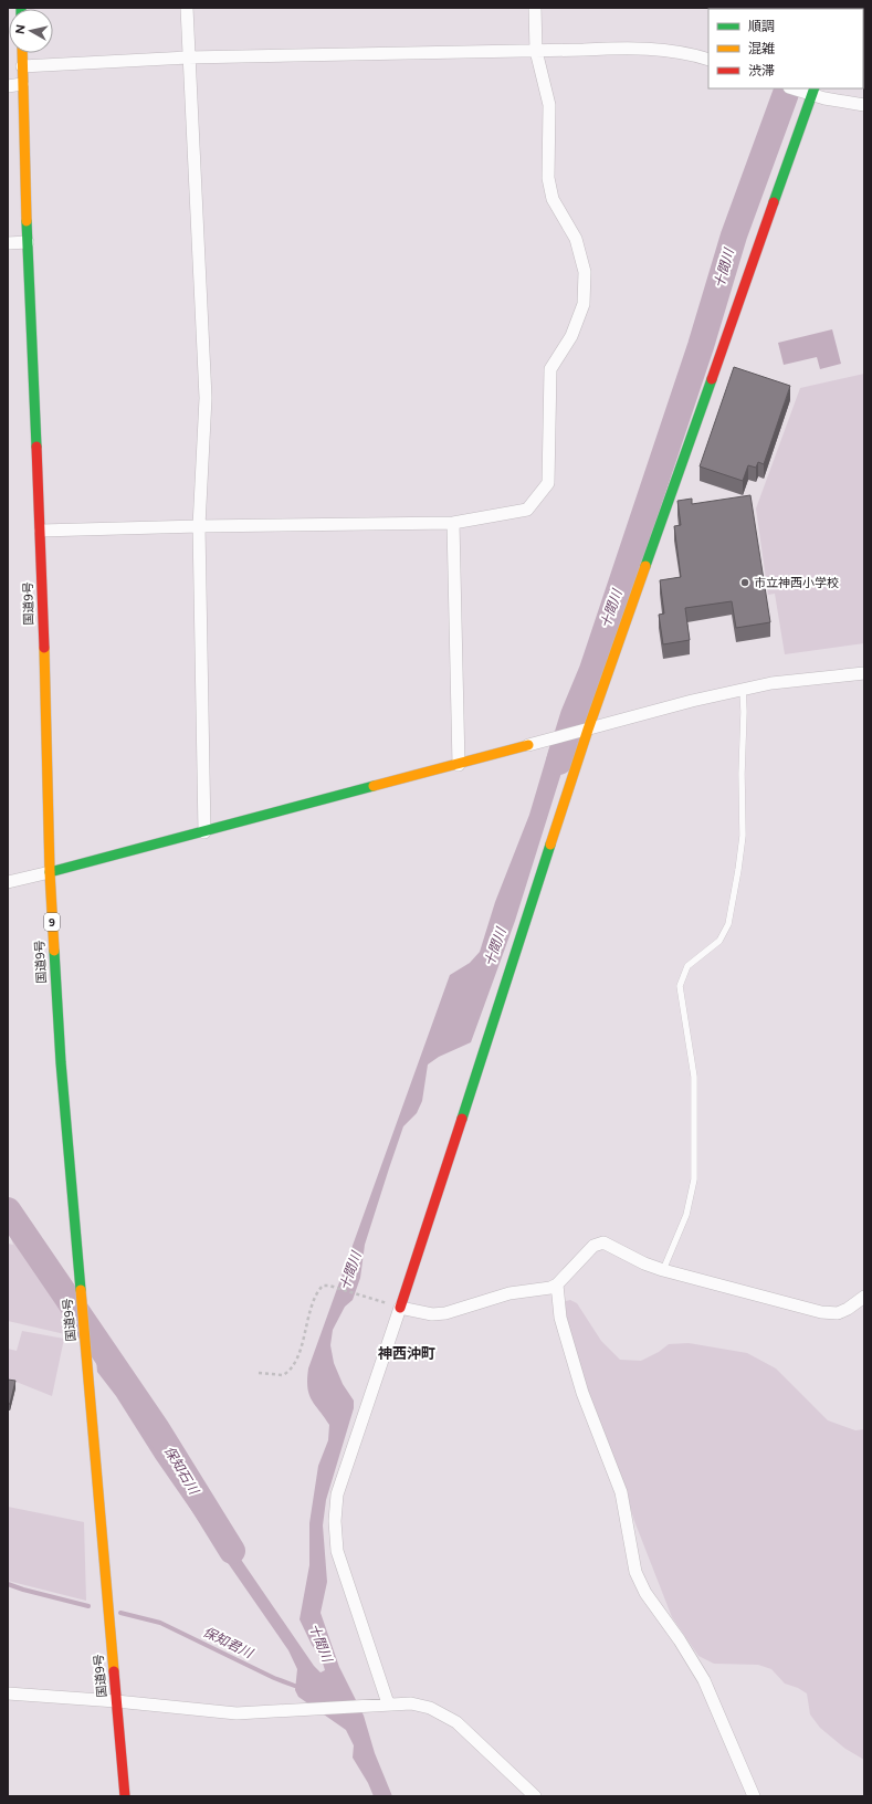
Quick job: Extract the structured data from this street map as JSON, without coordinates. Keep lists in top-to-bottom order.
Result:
{
  "streets": {
    "main road": ["国道9号", "9"]
  },
  "districts": ["神西沖町"],
  "water": ["十間川", "保知石川", "保知君川"],
  "places": ["市立神西小学校"],
  "legend": ["順調", "混雑", "渋滞"],
  "north": "left"
}
